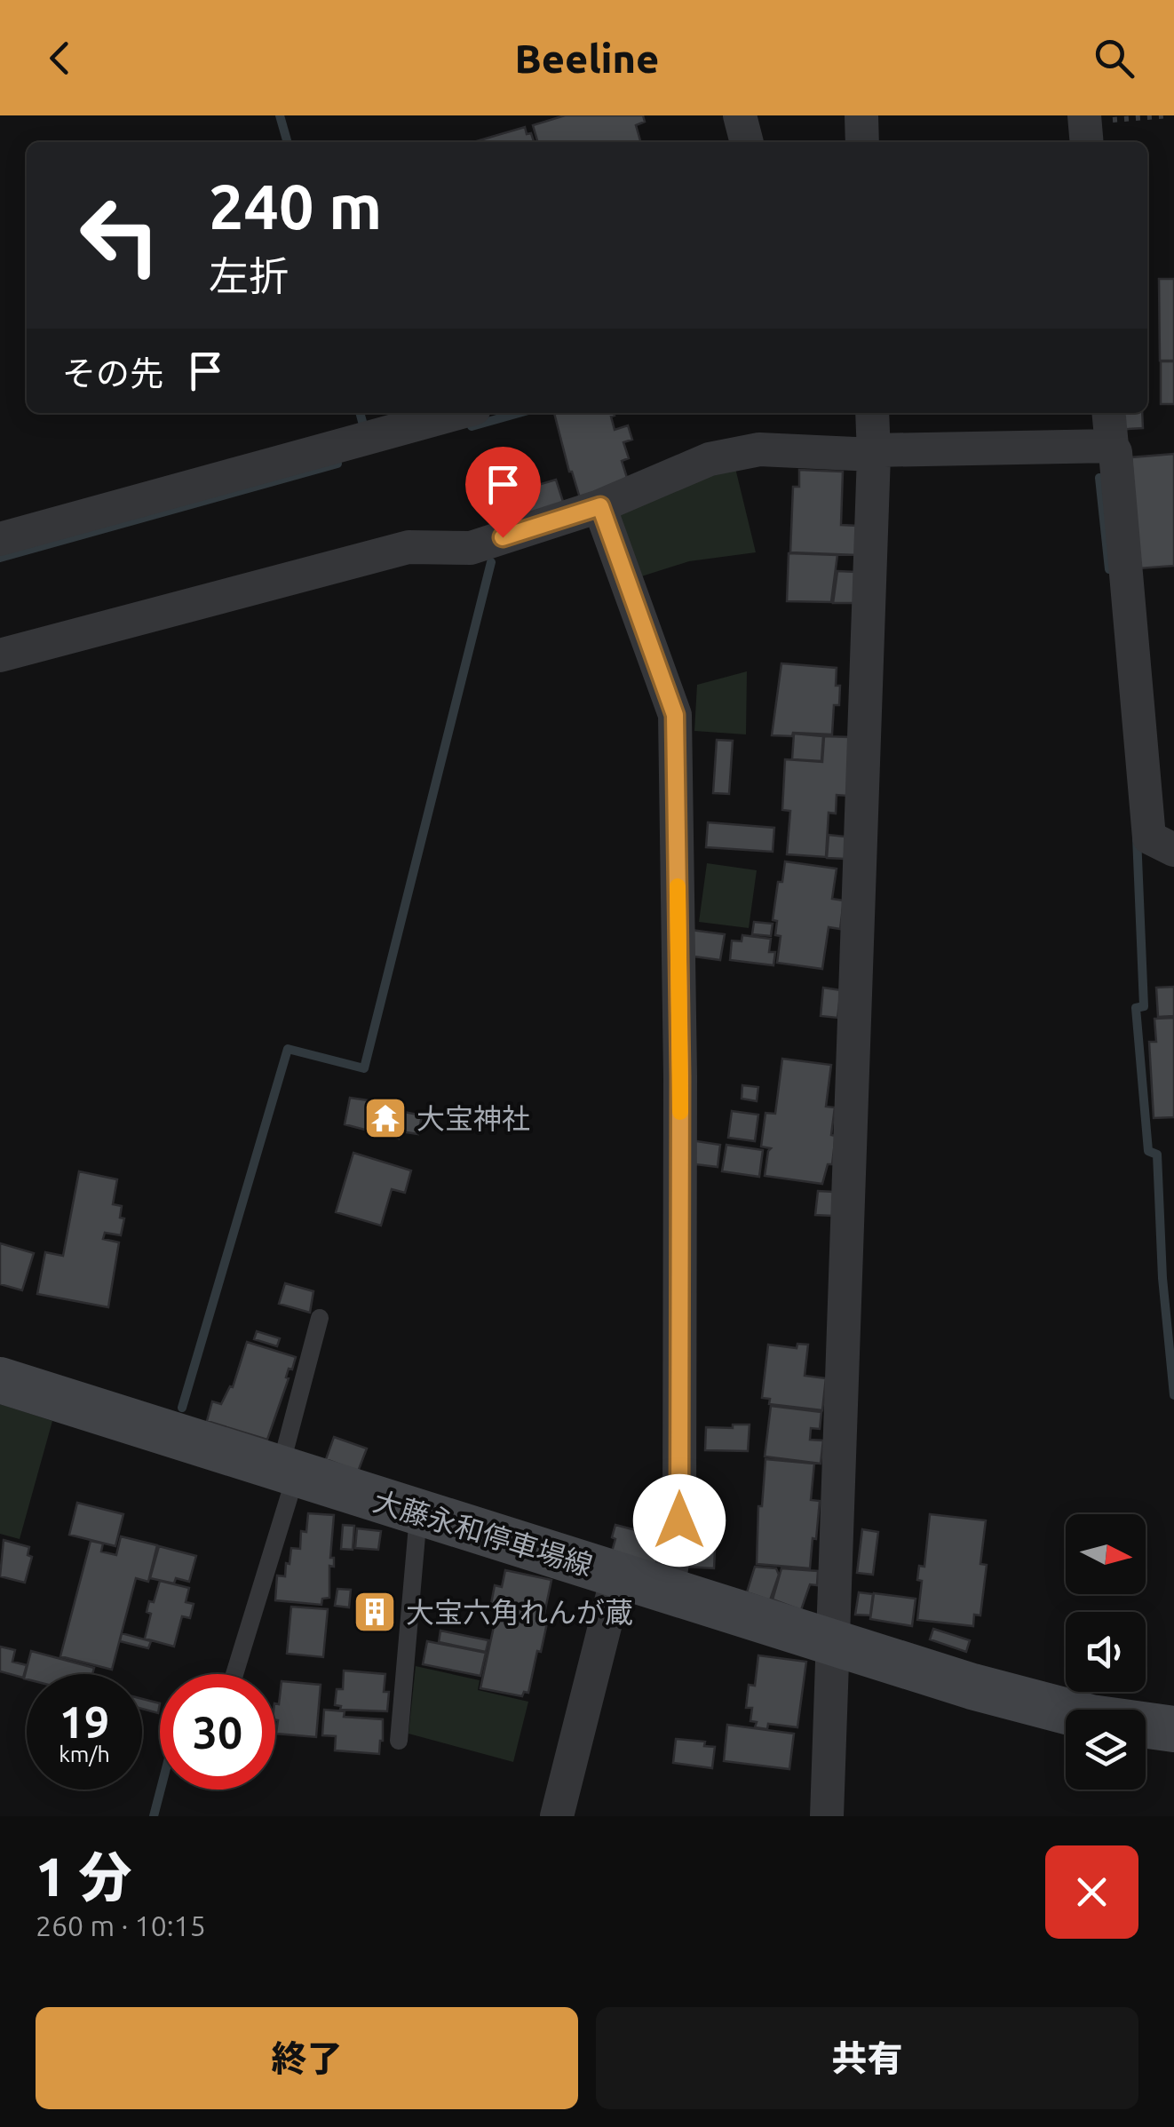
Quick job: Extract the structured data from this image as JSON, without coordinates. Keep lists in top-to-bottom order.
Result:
{
  "streets": {
    "main road": ["大藤永和停車場線"]
  },
  "places": {
    "temple": ["大宝神社"],
    "building": ["大宝六角れんが蔵"]
  },
  "north": "right",
  "page": {
    "header": "Beeline",
    "turn": ["240 m", "左折"],
    "then": "その先",
    "speed": "19 km/h",
    "limit": "30",
    "heading": ["1 分", "260 m · 10:15"],
    "buttons": ["終了", "共有"]
  }
}
